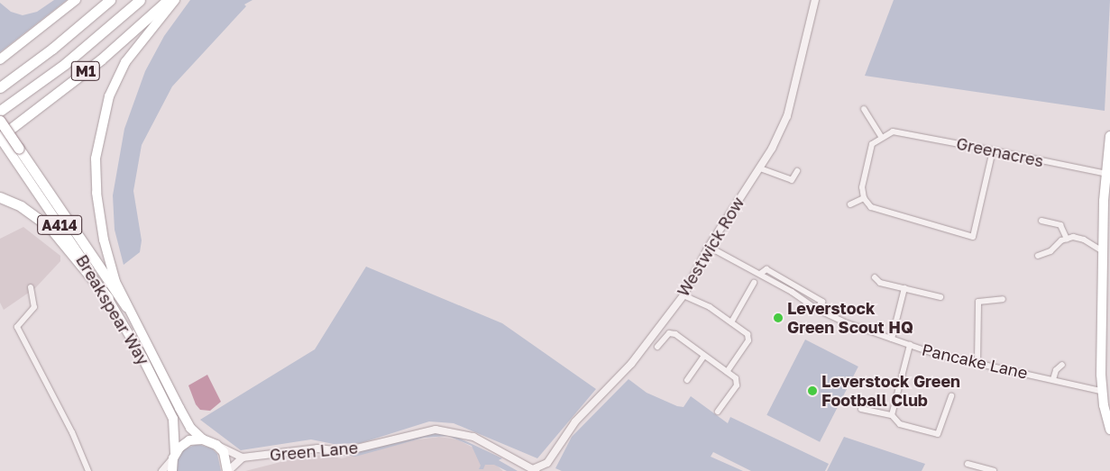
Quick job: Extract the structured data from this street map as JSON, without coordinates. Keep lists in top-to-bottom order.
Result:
{
  "streets": {
    "highway": ["M1"],
    "main road": ["A414", "Breakspear Way"],
    "street": [
      "Greenacres",
      "Westwick Row",
      "Pancake Lane",
      "Green Lane"
    ]
  },
  "crossings": [
    ["M1", "A414"],
    ["A414", "Breakspear Way"]
  ],
  "places": ["Leverstock Green Scout HQ", "Leverstock Green Football Club"]
}
